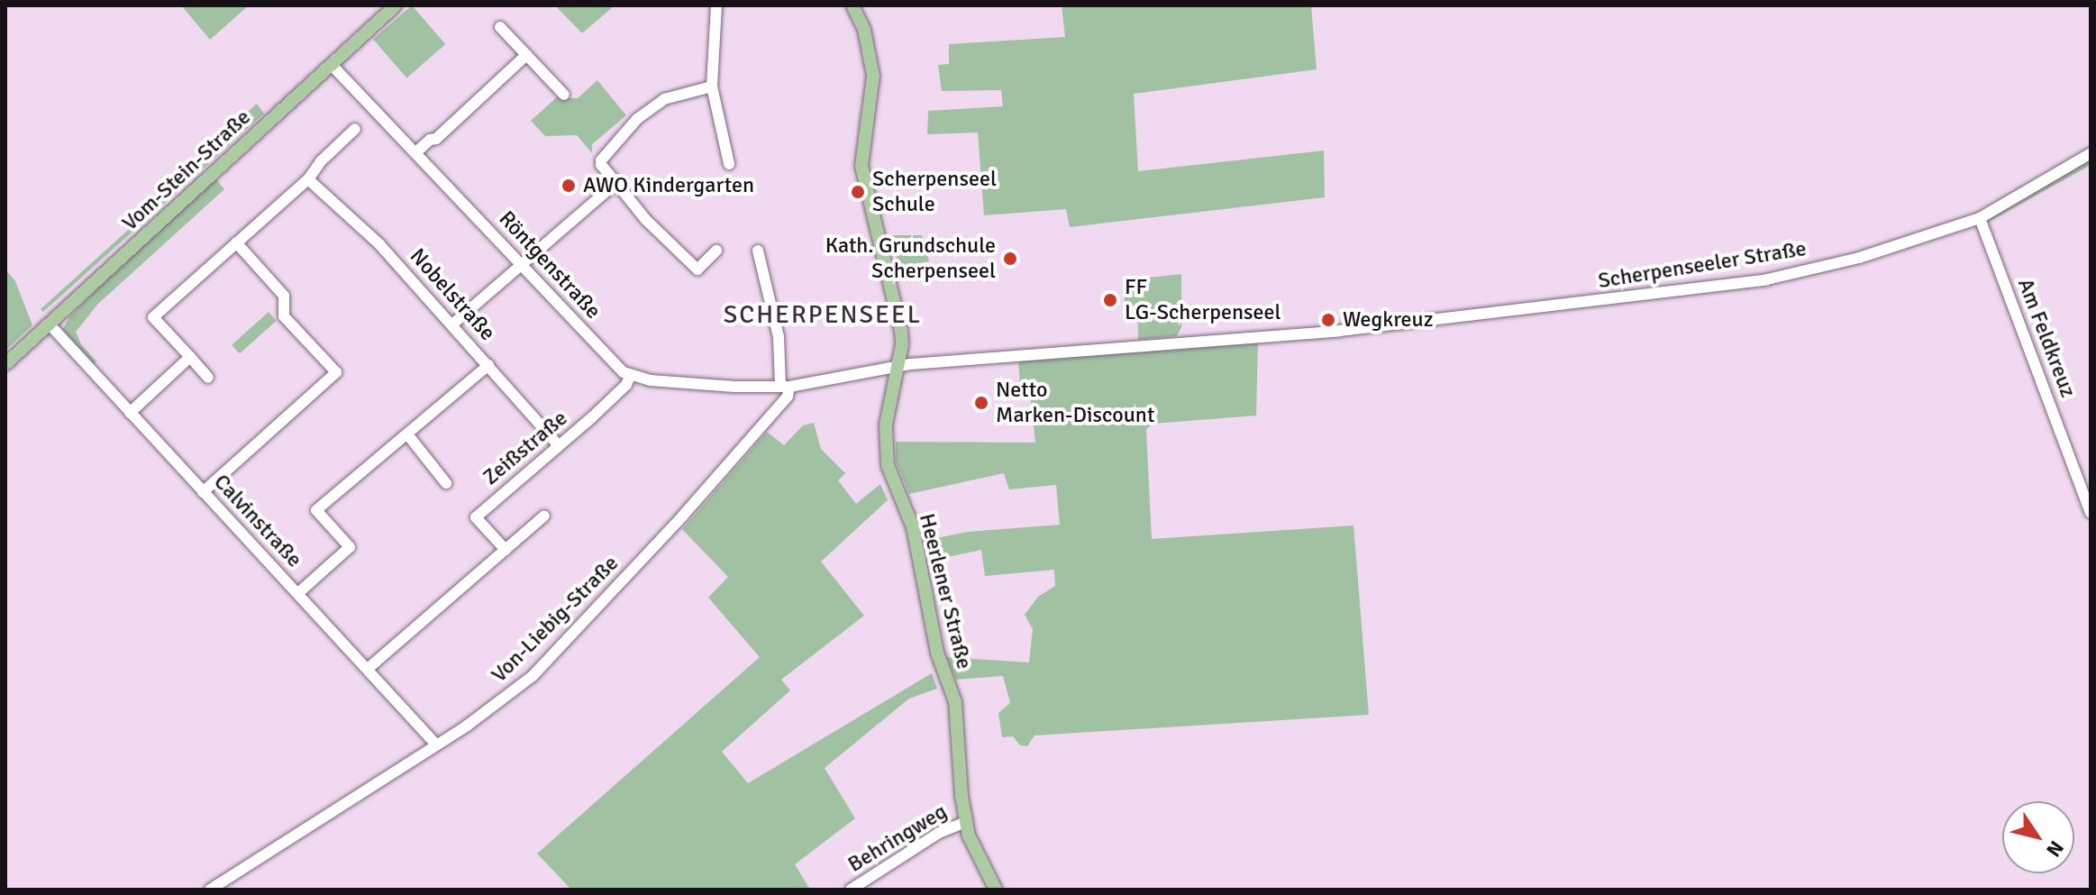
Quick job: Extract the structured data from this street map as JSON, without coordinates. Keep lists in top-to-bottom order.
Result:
{
  "streets": {
    "main road": ["Vom-Stein-Straße", "Heerlener Straße"],
    "street": [
      "Röntgenstraße",
      "Scherpenseeler Straße",
      "Nobelstraße",
      "Am Feldkreuz",
      "Zeißstraße",
      "Calvinstraße",
      "Von-Liebig-Straße",
      "Behringweg"
    ]
  },
  "crossings": [
    ["Vom-Stein-Straße", "Röntgenstraße"],
    ["Vom-Stein-Straße", "Calvinstraße"],
    ["Röntgenstraße", "Zeißstraße"],
    ["Scherpenseeler Straße", "Am Feldkreuz"],
    ["Scherpenseeler Straße", "Heerlener Straße"],
    ["Nobelstraße", "Zeißstraße"],
    ["Calvinstraße", "Von-Liebig-Straße"],
    ["Heerlener Straße", "Behringweg"]
  ],
  "districts": ["SCHERPENSEEL"],
  "places": [
    "AWO Kindergarten",
    "Scherpenseel Schule",
    "Kath. Grundschule Scherpenseel",
    "FF LG-Scherpenseel",
    "Wegkreuz",
    "Netto Marken-Discount"
  ],
  "north": "bottom right"
}
